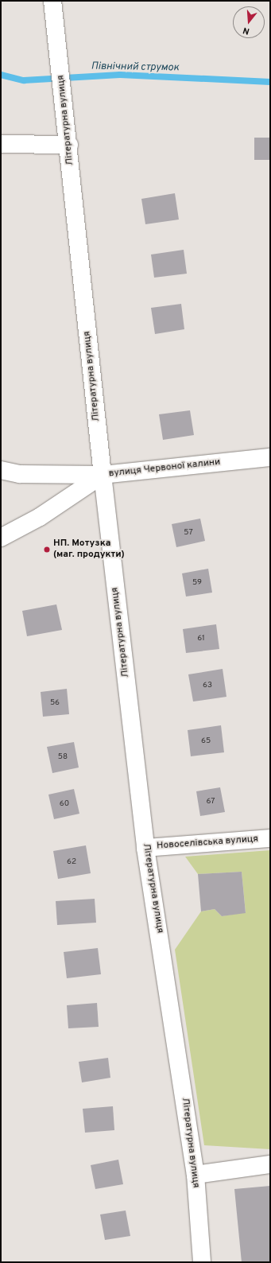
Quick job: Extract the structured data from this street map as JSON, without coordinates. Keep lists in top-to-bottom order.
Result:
{
  "streets": {
    "street": ["Літературна вулиця", "вулиця Червоної калини", "Новоселівська вулиця"]
  },
  "crossings": [
    ["Літературна вулиця", "вулиця Червоної калини"],
    ["Літературна вулиця", "Новоселівська вулиця"]
  ],
  "water": ["Північний струмок"],
  "places": ["НП. Мотузка (маг. продукти)"],
  "house_numbers": [
    "57",
    "59",
    "61",
    "63",
    "56",
    "65",
    "58",
    "67",
    "60",
    "62"
  ],
  "north": "bottom"
}
